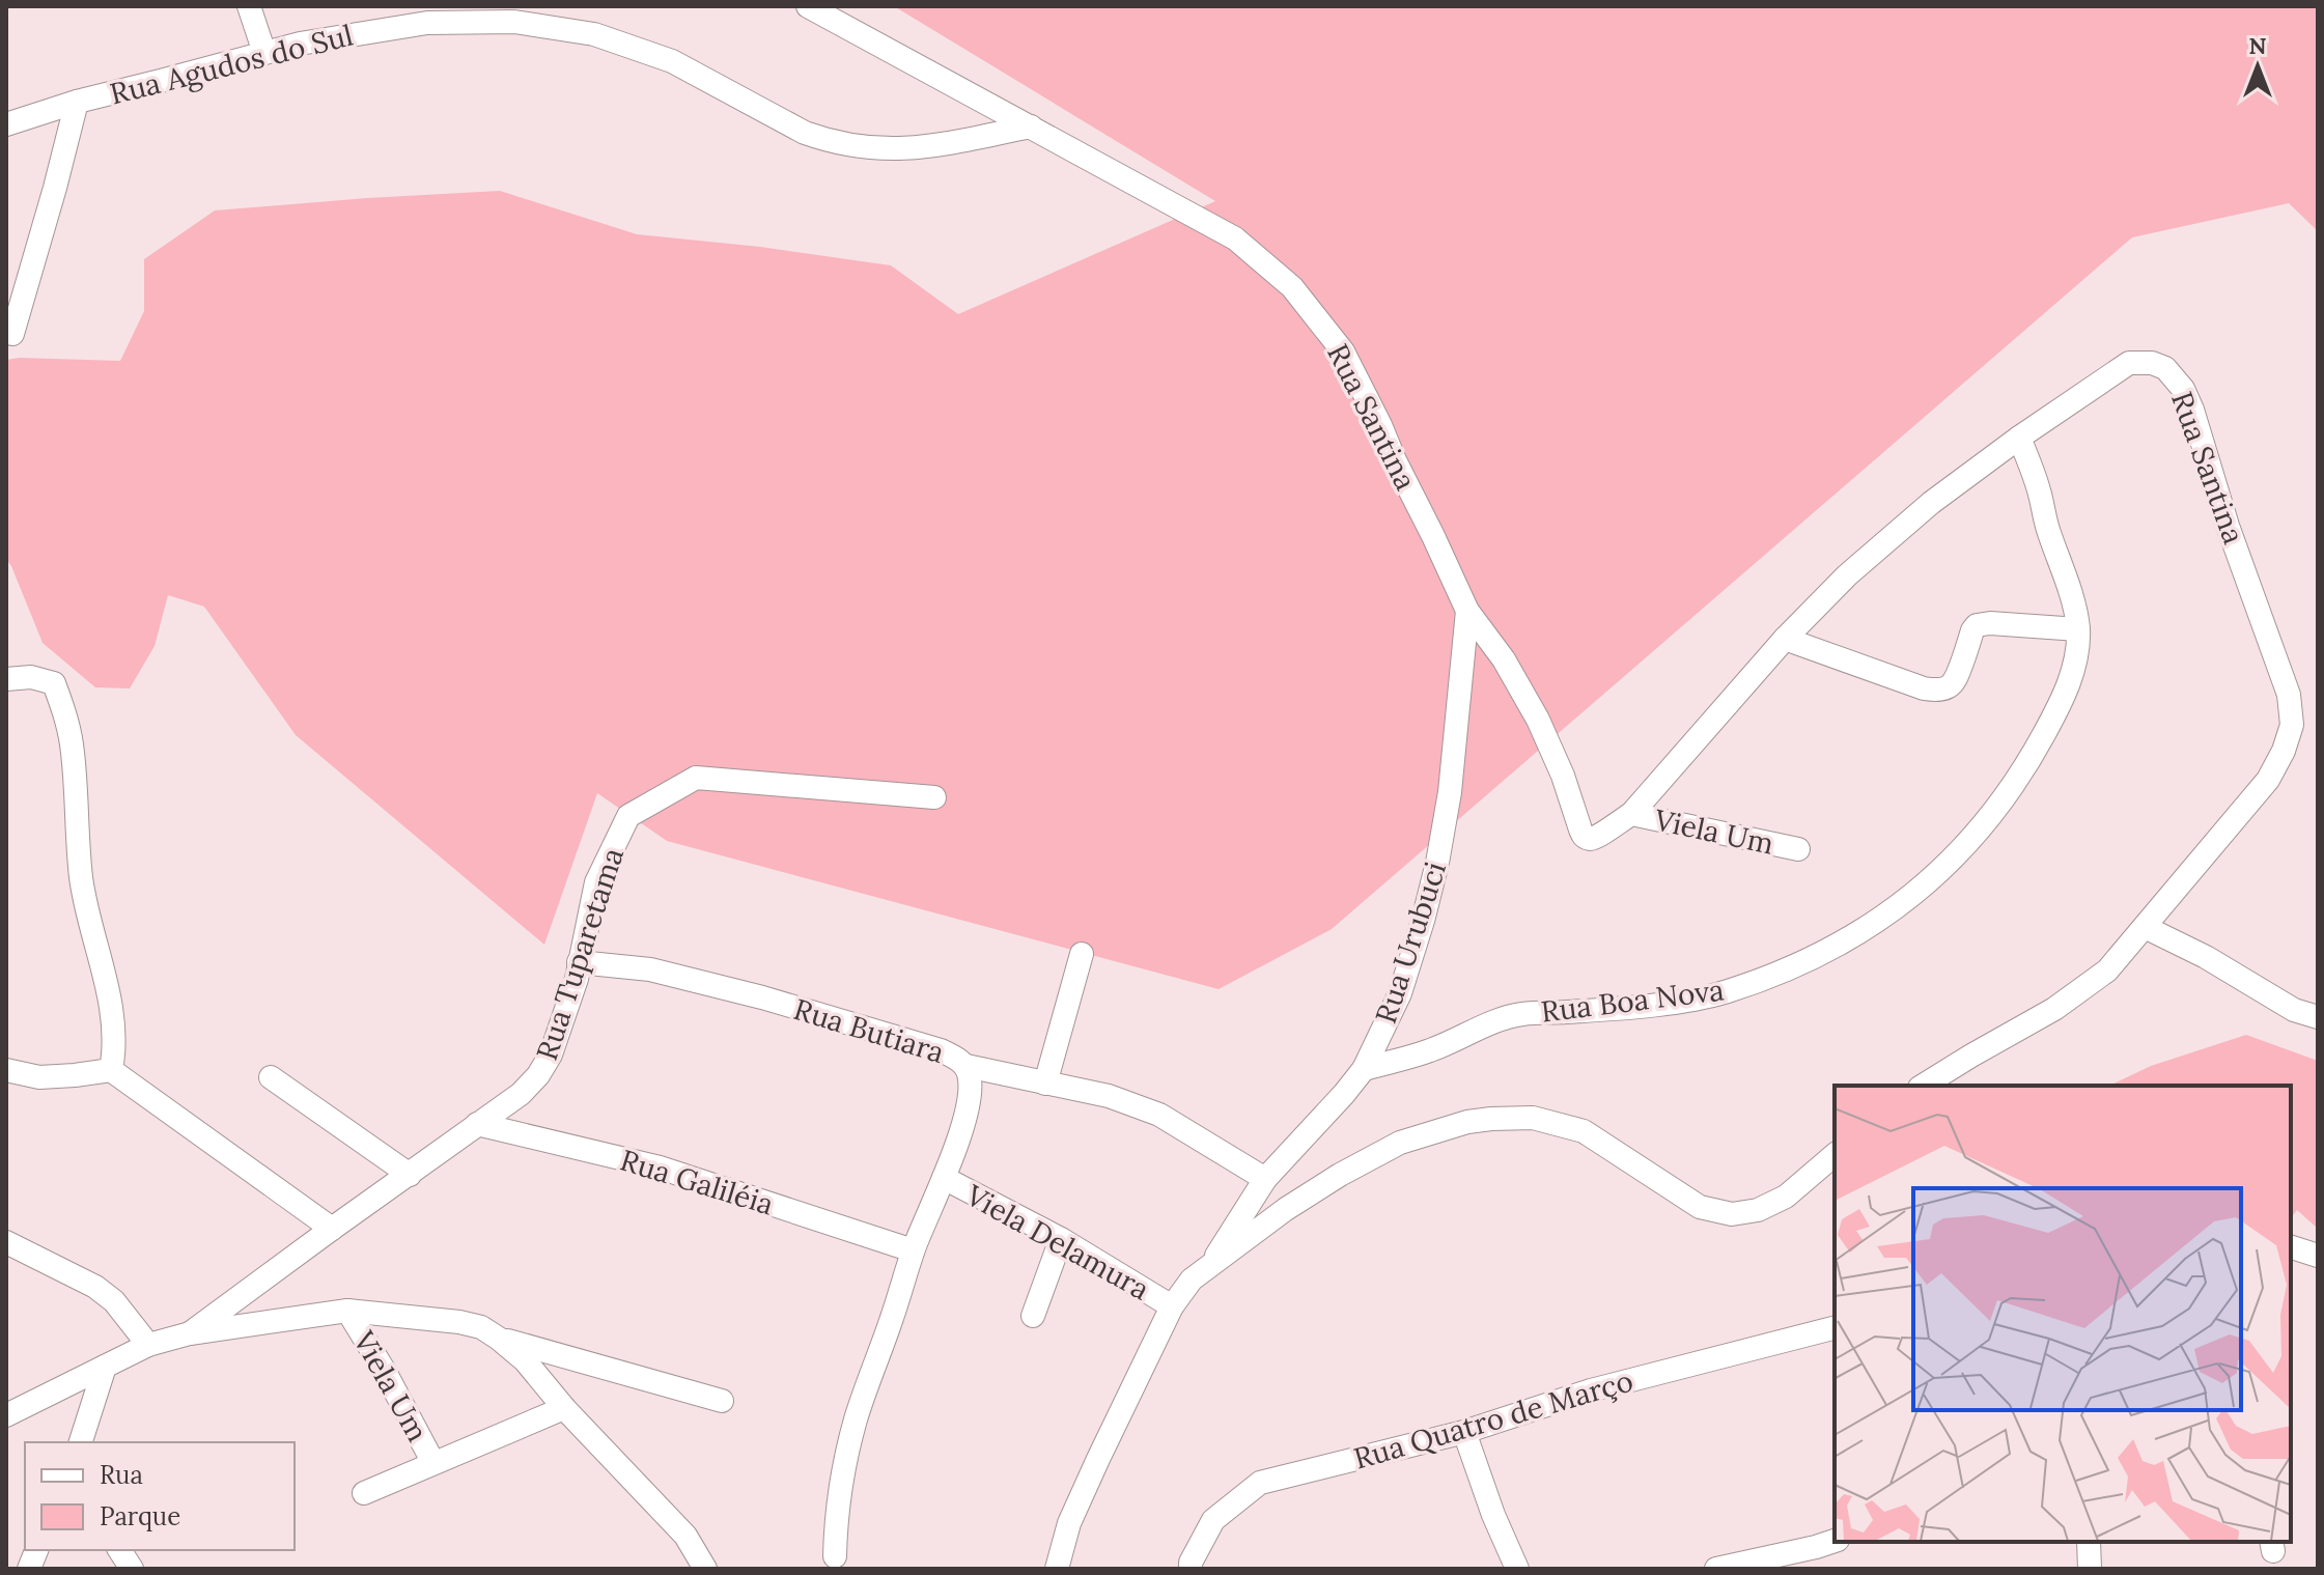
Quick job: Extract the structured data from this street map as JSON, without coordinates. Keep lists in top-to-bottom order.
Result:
{
  "streets": {
    "street": [
      "Rua Agudos do Sul",
      "Rua Santina",
      "Viela Um",
      "Rua Urubuci",
      "Rua Tuparetama",
      "Rua Boa Nova",
      "Rua Butiara",
      "Rua Galiléia",
      "Viela Delamura",
      "Rua Quatro de Março"
    ]
  },
  "crossings": [
    ["Rua Agudos do Sul", "Rua Santina"],
    ["Rua Santina", "Viela Um"],
    ["Rua Santina", "Rua Urubuci"],
    ["Rua Santina", "Rua Boa Nova"],
    ["Rua Urubuci", "Rua Boa Nova"],
    ["Rua Tuparetama", "Rua Butiara"],
    ["Rua Tuparetama", "Rua Galiléia"],
    ["Rua Butiara", "Rua Galiléia"],
    ["Rua Butiara", "Viela Delamura"]
  ],
  "legend": ["Rua", "Parque"],
  "north": "top"
}
